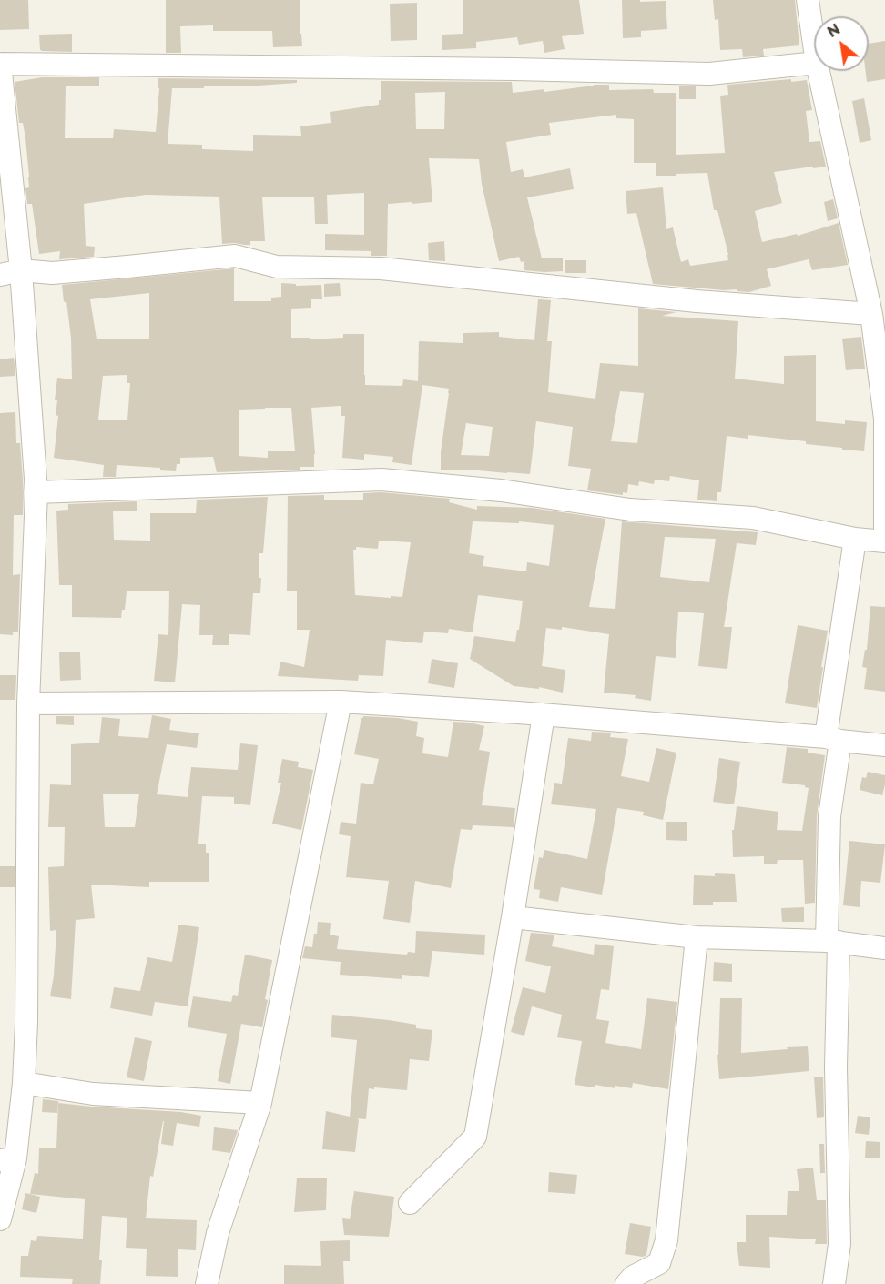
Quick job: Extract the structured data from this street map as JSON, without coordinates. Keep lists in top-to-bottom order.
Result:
{
  "north": "top left"
}
